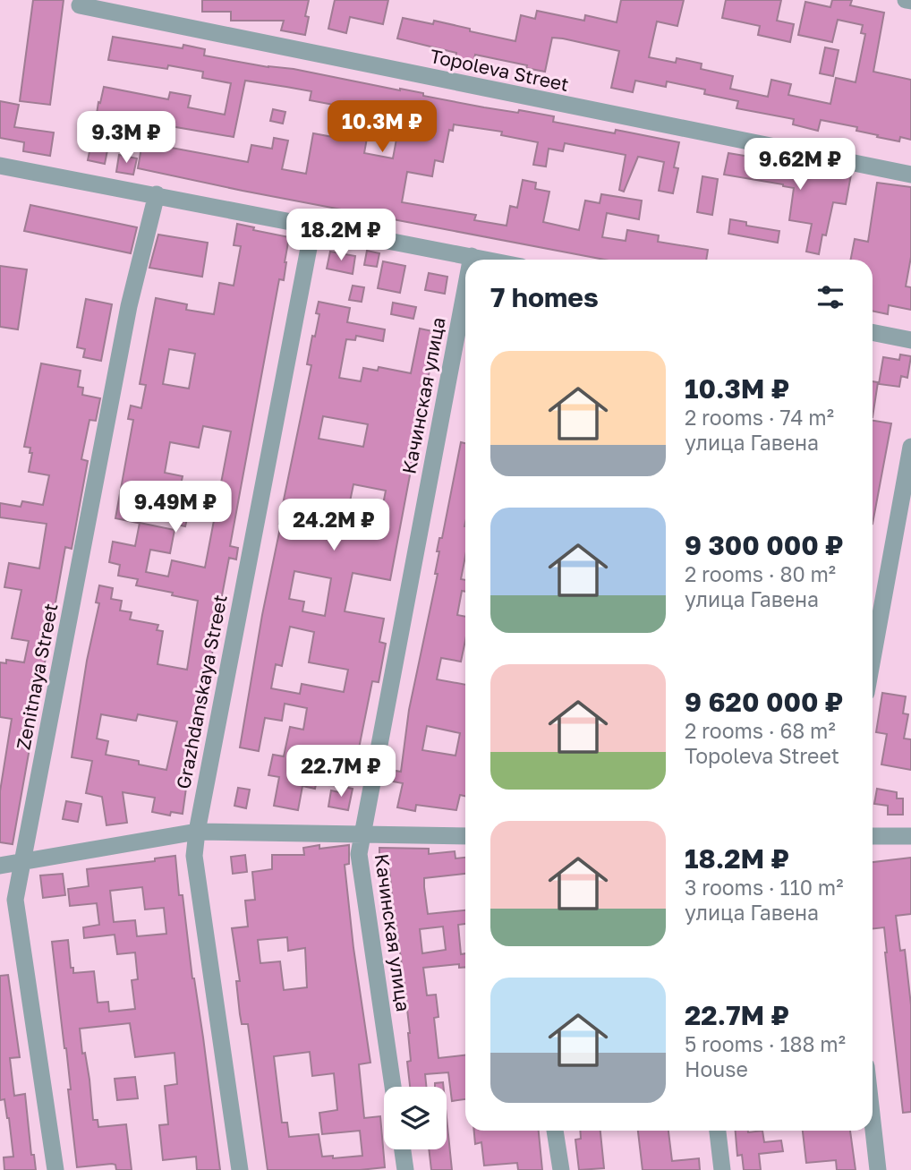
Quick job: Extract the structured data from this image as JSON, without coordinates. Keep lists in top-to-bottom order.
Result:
{
  "streets": {
    "street": [
      "Topoleva Street",
      "Качинская улица",
      "Zenitnaya Street",
      "Grazhdanskaya Street"
    ]
  },
  "page": {
    "price": [
      "10.3M ₽",
      "9.3M ₽",
      "9.62M ₽",
      "18.2M ₽",
      "9.49M ₽",
      "24.2M ₽",
      "22.7M ₽"
    ],
    "heading": "7 homes",
    "list": [
      {
        "name": "10.3M ₽",
        "note": "2 rooms · 74 m² · улица Гавена"
      },
      {
        "name": "9 300 000 ₽",
        "note": "2 rooms · 80 m² · улица Гавена"
      },
      {
        "name": "9 620 000 ₽",
        "note": "2 rooms · 68 m² · Topoleva Street"
      },
      {
        "name": "18.2M ₽",
        "note": "3 rooms · 110 m² · улица Гавена"
      },
      {
        "name": "22.7M ₽",
        "note": "5 rooms · 188 m² · House"
      }
    ]
  }
}
